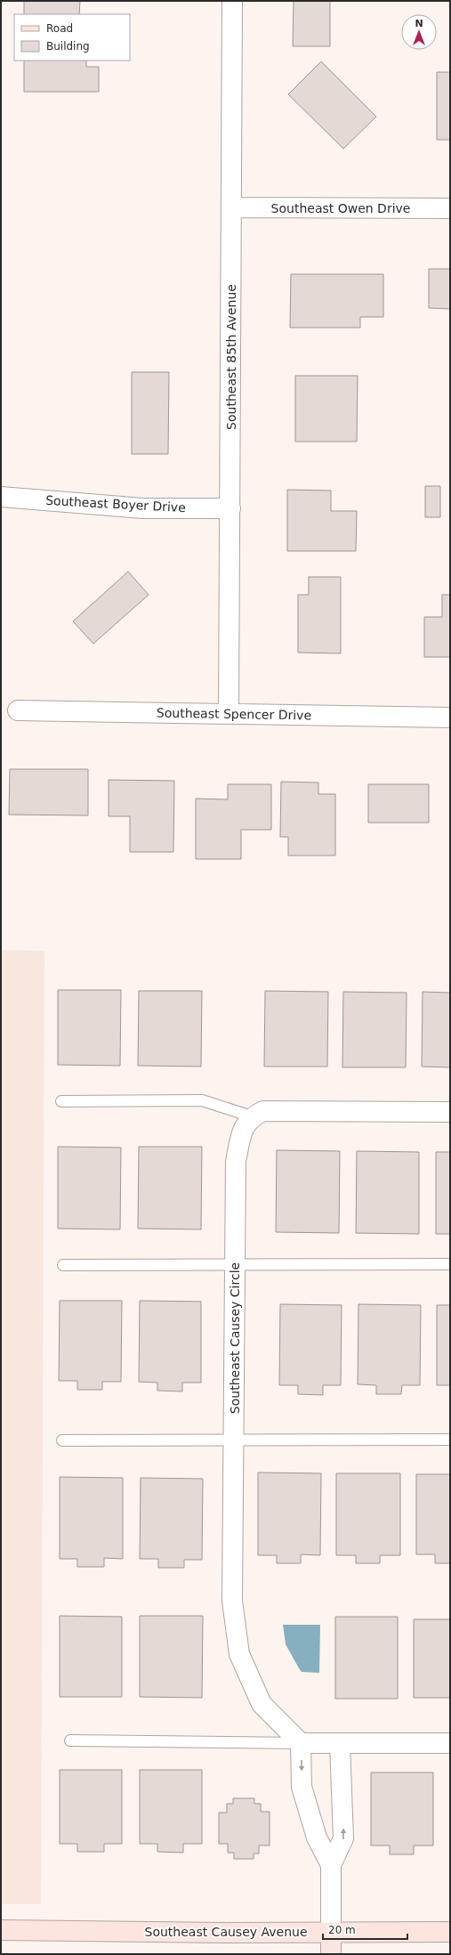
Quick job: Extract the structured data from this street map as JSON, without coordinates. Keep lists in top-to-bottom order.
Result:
{
  "streets": {
    "street": [
      "Southeast Owen Drive",
      "Southeast 85th Avenue",
      "Southeast Boyer Drive",
      "Southeast Spencer Drive",
      "Southeast Causey Circle",
      "Southeast Causey Avenue"
    ]
  },
  "crossings": [
    ["Southeast Owen Drive", "Southeast 85th Avenue"],
    ["Southeast 85th Avenue", "Southeast Boyer Drive"],
    ["Southeast 85th Avenue", "Southeast Spencer Drive"]
  ],
  "legend": ["Road", "Building"],
  "scale_bar": "20 m",
  "north": "top"
}
